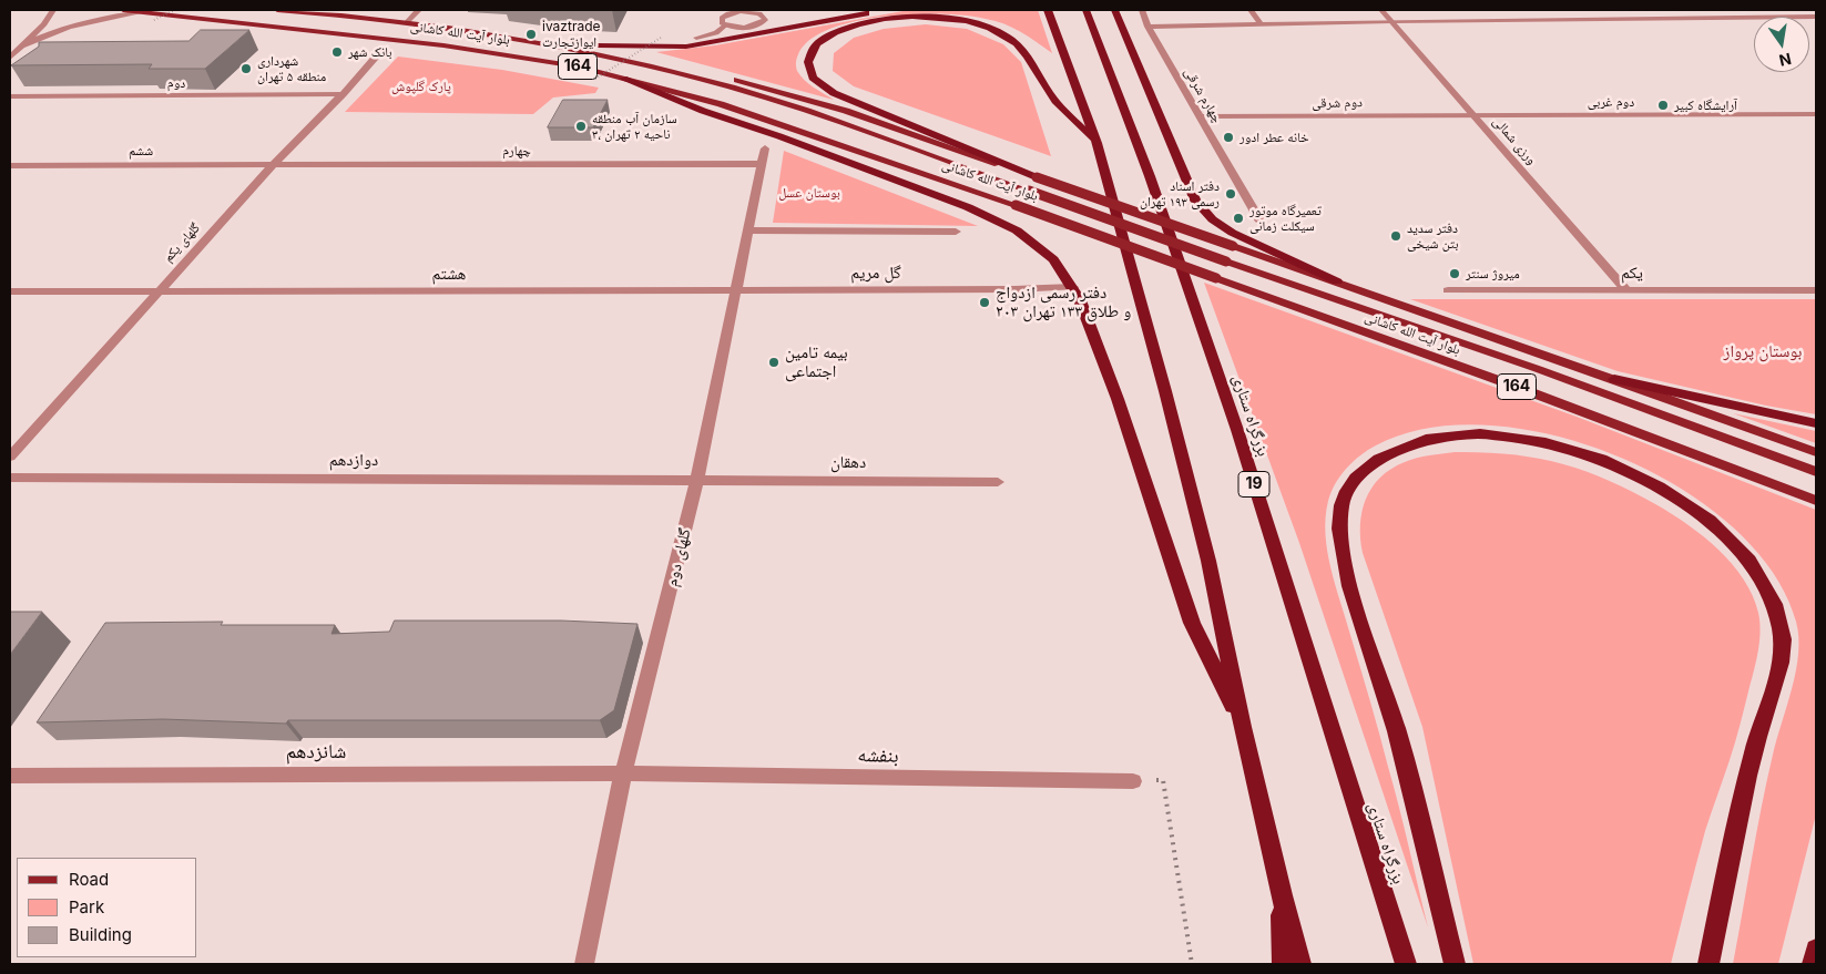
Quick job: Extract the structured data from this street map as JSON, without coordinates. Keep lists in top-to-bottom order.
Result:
{
  "streets": {
    "highway": ["بزرگراه ستاری", "19"],
    "main road": ["بلوار آیت الله کاشانی", "164"],
    "street": [
      "دوم",
      "چهارم شرقی",
      "دوم غربی",
      "دوم شرقی",
      "ورزی شمالی",
      "ششم",
      "چهارم",
      "گلهای یکم",
      "گل مریم",
      "یکم",
      "هشتم",
      "دوازدهم",
      "دهقان",
      "گلهای دوم",
      "شانزدهم",
      "بنفشه"
    ]
  },
  "crossings": [
    ["دوم", "گلهای یکم"],
    ["چهارم شرقی", "دوم شرقی"],
    ["دوم غربی", "دوم شرقی"],
    ["دوم غربی", "ورزی شمالی"],
    ["دوم شرقی", "ورزی شمالی"],
    ["ورزی شمالی", "یکم"],
    ["ششم", "چهارم"],
    ["ششم", "گلهای یکم"],
    ["چهارم", "گلهای یکم"],
    ["چهارم", "گلهای دوم"],
    ["گلهای یکم", "هشتم"],
    ["گل مریم", "هشتم"],
    ["گل مریم", "گلهای دوم"],
    ["هشتم", "گلهای دوم"],
    ["دوازدهم", "دهقان"],
    ["دوازدهم", "گلهای دوم"],
    ["دهقان", "گلهای دوم"],
    ["گلهای دوم", "شانزدهم"],
    ["گلهای دوم", "بنفشه"],
    ["شانزدهم", "بنفشه"]
  ],
  "parks": ["پارک گلپوش", "بوستان عسل", "بوستان پرواز"],
  "places": [
    "ivaztrade ایوازتجارت",
    "بانک شهر",
    "شهرداری منطقه ۵ تهران",
    "آرایشگاه کبیر",
    "سازمان آب منطقه ۳، ناحیه ۲ تهران",
    "خانه عطر ادور",
    "دفتر اسناد رسمی ۱۹۳ تهران",
    "تعمیرگاه موتور سیکلت زمانی",
    "دفتر سدید بتن شیخی",
    "میروژ سنتر",
    "دفتر رسمی ازدواج ۲۰۳ و طلاق ۱۳۳ تهران",
    "بیمه تامین اجتماعی"
  ],
  "legend": ["Road", "Park", "Building"],
  "north": "bottom"
}
